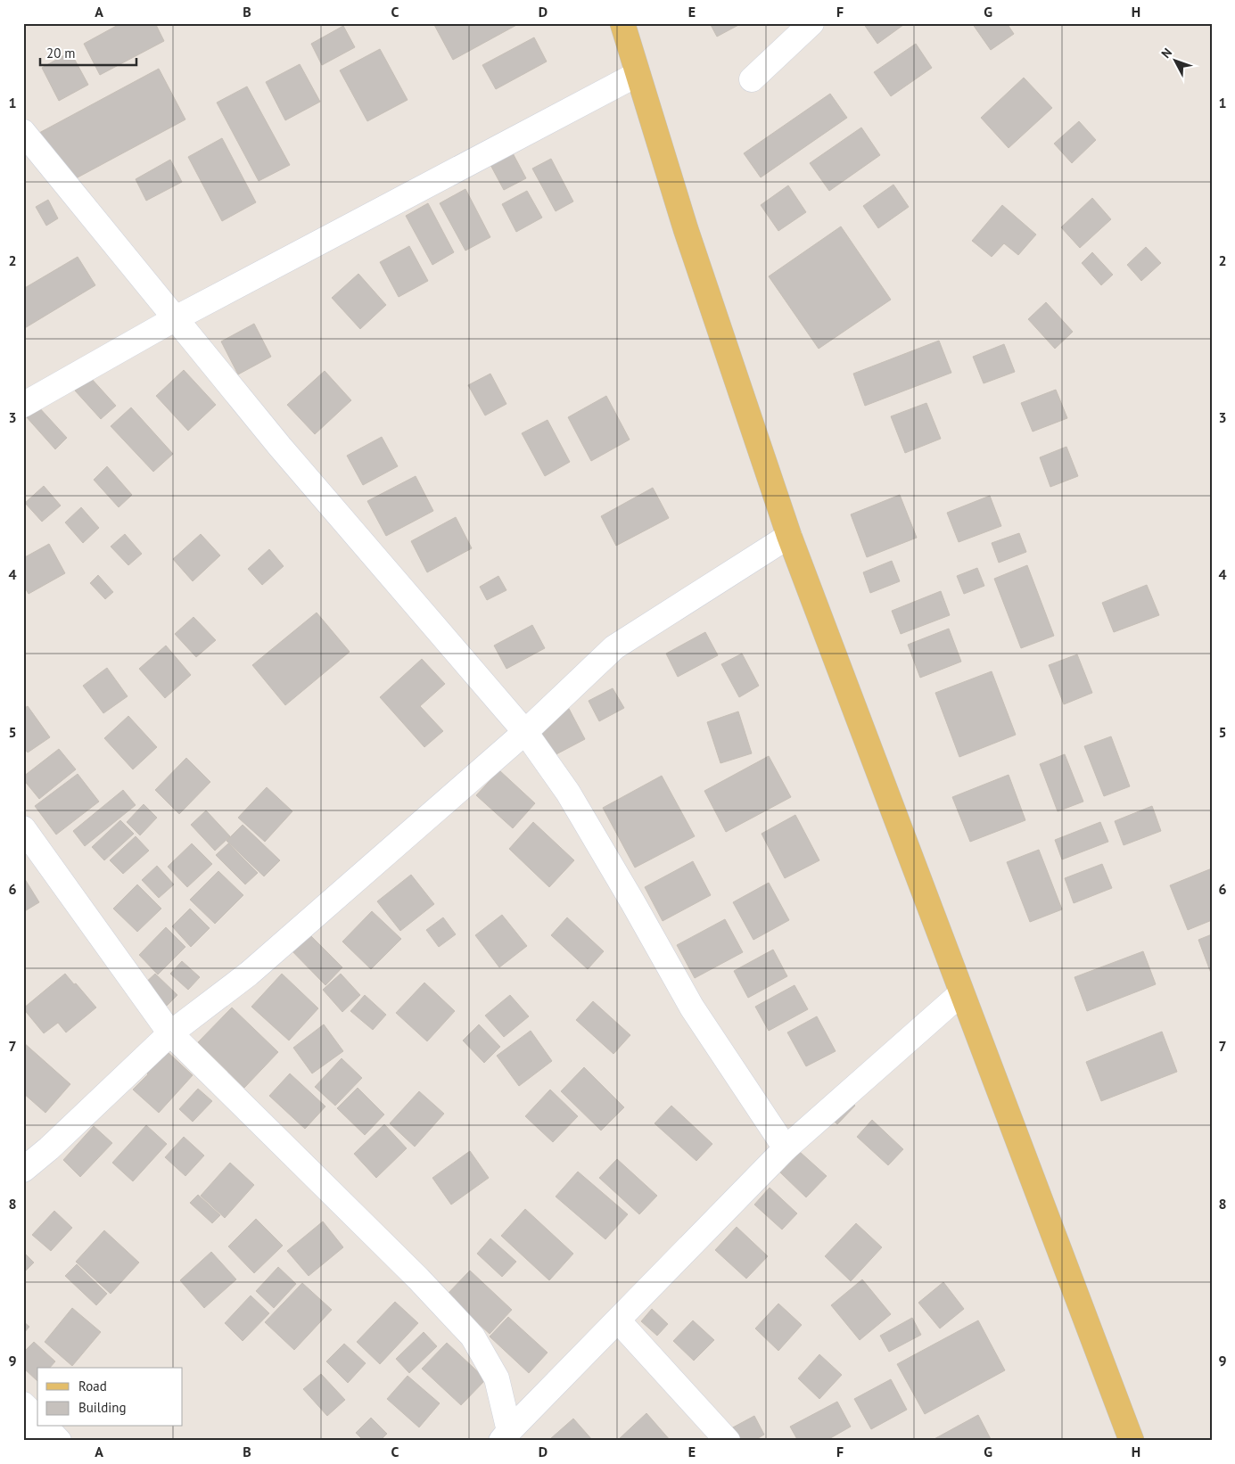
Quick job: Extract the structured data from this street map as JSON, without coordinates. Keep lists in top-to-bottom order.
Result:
{
  "legend": ["Road", "Building"],
  "scale_bar": "20 m",
  "north": "top left",
  "grid": {
    "columns": [
      "A",
      "B",
      "C",
      "D",
      "E",
      "F",
      "G",
      "H"
    ],
    "rows": [
      "1",
      "2",
      "3",
      "4",
      "5",
      "6",
      "7",
      "8",
      "9"
    ]
  }
}
